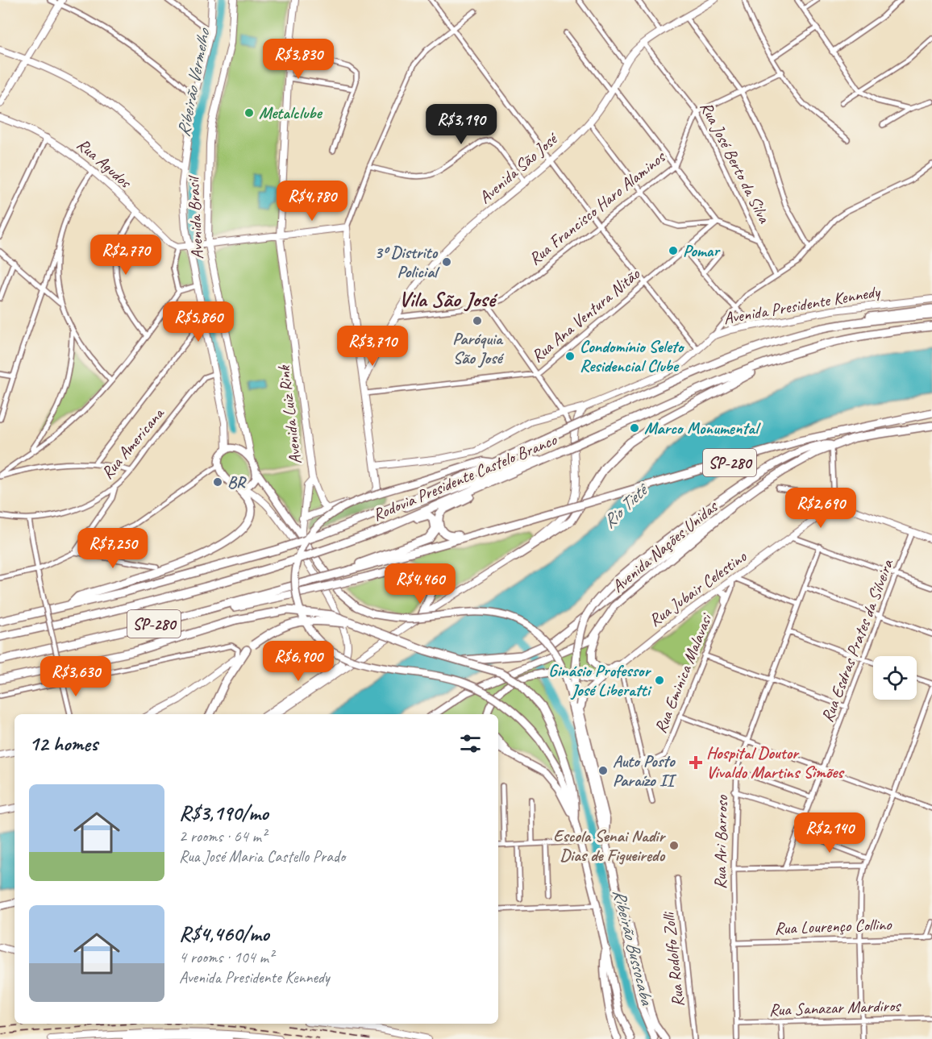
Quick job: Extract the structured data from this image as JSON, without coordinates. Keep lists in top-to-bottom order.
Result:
{
  "streets": {
    "highway": ["SP-280", "Rodovia Presidente Castelo Branco", "Avenida Nações Unidas"],
    "main road": [
      "Rua Agudos",
      "Avenida São José",
      "Avenida Brasil",
      "Avenida Presidente Kennedy",
      "Avenida Luiz Rink",
      "Rua Jubair Celestino"
    ],
    "street": [
      "Rua José Berto da Silva",
      "Rua Francisco Haro Alaminos",
      "Rua Ana Ventura Nitão",
      "Rua Americana",
      "Rua Esdras Prates da Silveira",
      "Rua Eminica Malavasi",
      "Rua Ari Barroso",
      "Rua Lourenço Collino",
      "Rua Rodolfo Zolli",
      "Rua Sanazar Mardiros"
    ]
  },
  "crossings": [
    ["Rua José Berto da Silva", "Avenida São José"],
    ["Rua José Berto da Silva", "Rua Francisco Haro Alaminos"],
    ["Avenida São José", "Rua Francisco Haro Alaminos"],
    ["Avenida Brasil", "Avenida Luiz Rink"],
    ["Avenida Brasil", "Rua Americana"],
    ["Rua Jubair Celestino", "Rua Eminica Malavasi"],
    ["Rua Ari Barroso", "Rua Lourenço Collino"],
    ["Rua Ari Barroso", "Rua Sanazar Mardiros"]
  ],
  "districts": ["Vila São José"],
  "water": ["Ribeirão Vermelho", "Rio Tietê", "Ribeirão Bussocaba"],
  "places": {
    "other": [
      "Metalclube",
      "Pomar",
      "3º Distrito Policial",
      "Paróquia São José",
      "Condomínio Seleto Residencial Clube",
      "Marco Monumental",
      "BR",
      "Ginásio Professor José Liberatti",
      "Auto Posto Paraízo II",
      "Escola Senai Nadir Dias de Figueiredo"
    ],
    "health": ["Hospital Doutor Vivaldo Martins Simões"]
  },
  "page": {
    "price": [
      "R$3,830",
      "R$3,190",
      "R$4,780",
      "R$2,770",
      "R$5,860",
      "R$3,710",
      "R$2,690",
      "R$7,250",
      "R$4,460",
      "R$6,900",
      "R$3,630",
      "R$2,140"
    ],
    "heading": "12 homes",
    "list": [
      {
        "name": "R$3,190/mo",
        "note": "2 rooms · 64 m² · Rua José Maria Castello Prado"
      },
      {
        "name": "R$4,460/mo",
        "note": "4 rooms · 104 m² · Avenida Presidente Kennedy"
      }
    ]
  }
}
